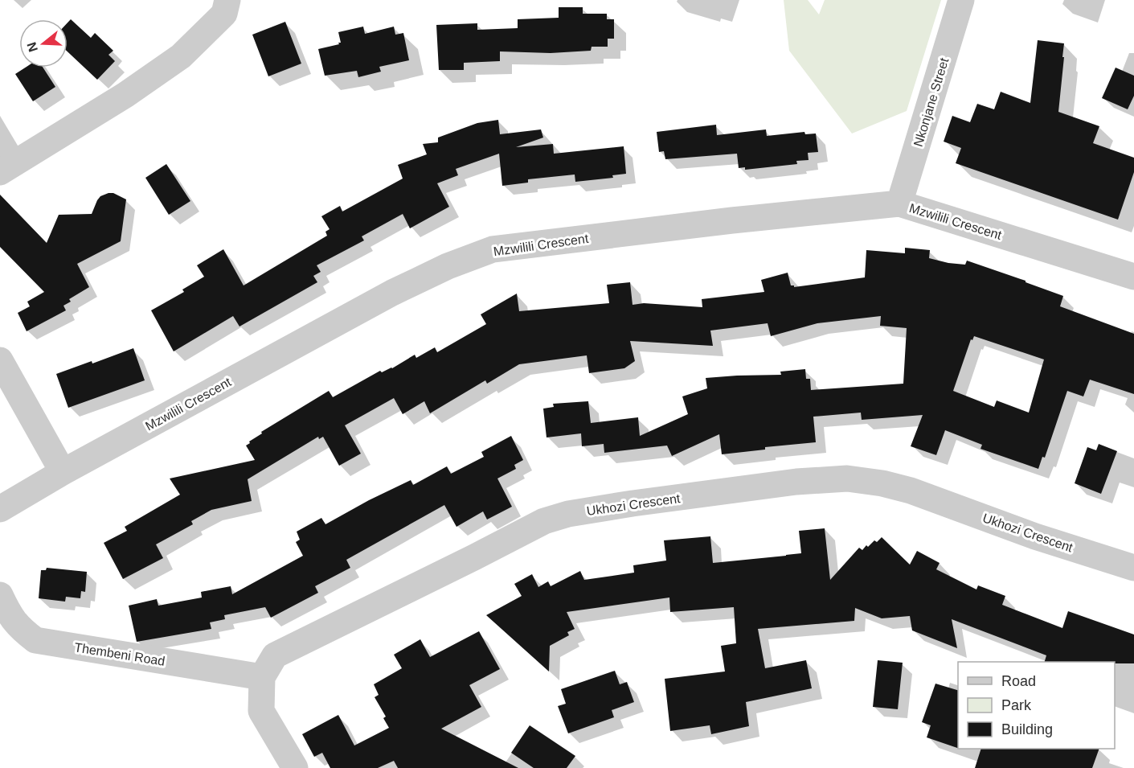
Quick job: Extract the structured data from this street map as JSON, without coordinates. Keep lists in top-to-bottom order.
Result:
{
  "streets": {
    "street": [
      "Nkonjane Street",
      "Mzwilili Crescent",
      "Ukhozi Crescent",
      "Thembeni Road"
    ]
  },
  "crossings": [
    ["Nkonjane Street", "Mzwilili Crescent"],
    ["Ukhozi Crescent", "Thembeni Road"]
  ],
  "legend": ["Road", "Park", "Building"],
  "north": "left"
}
